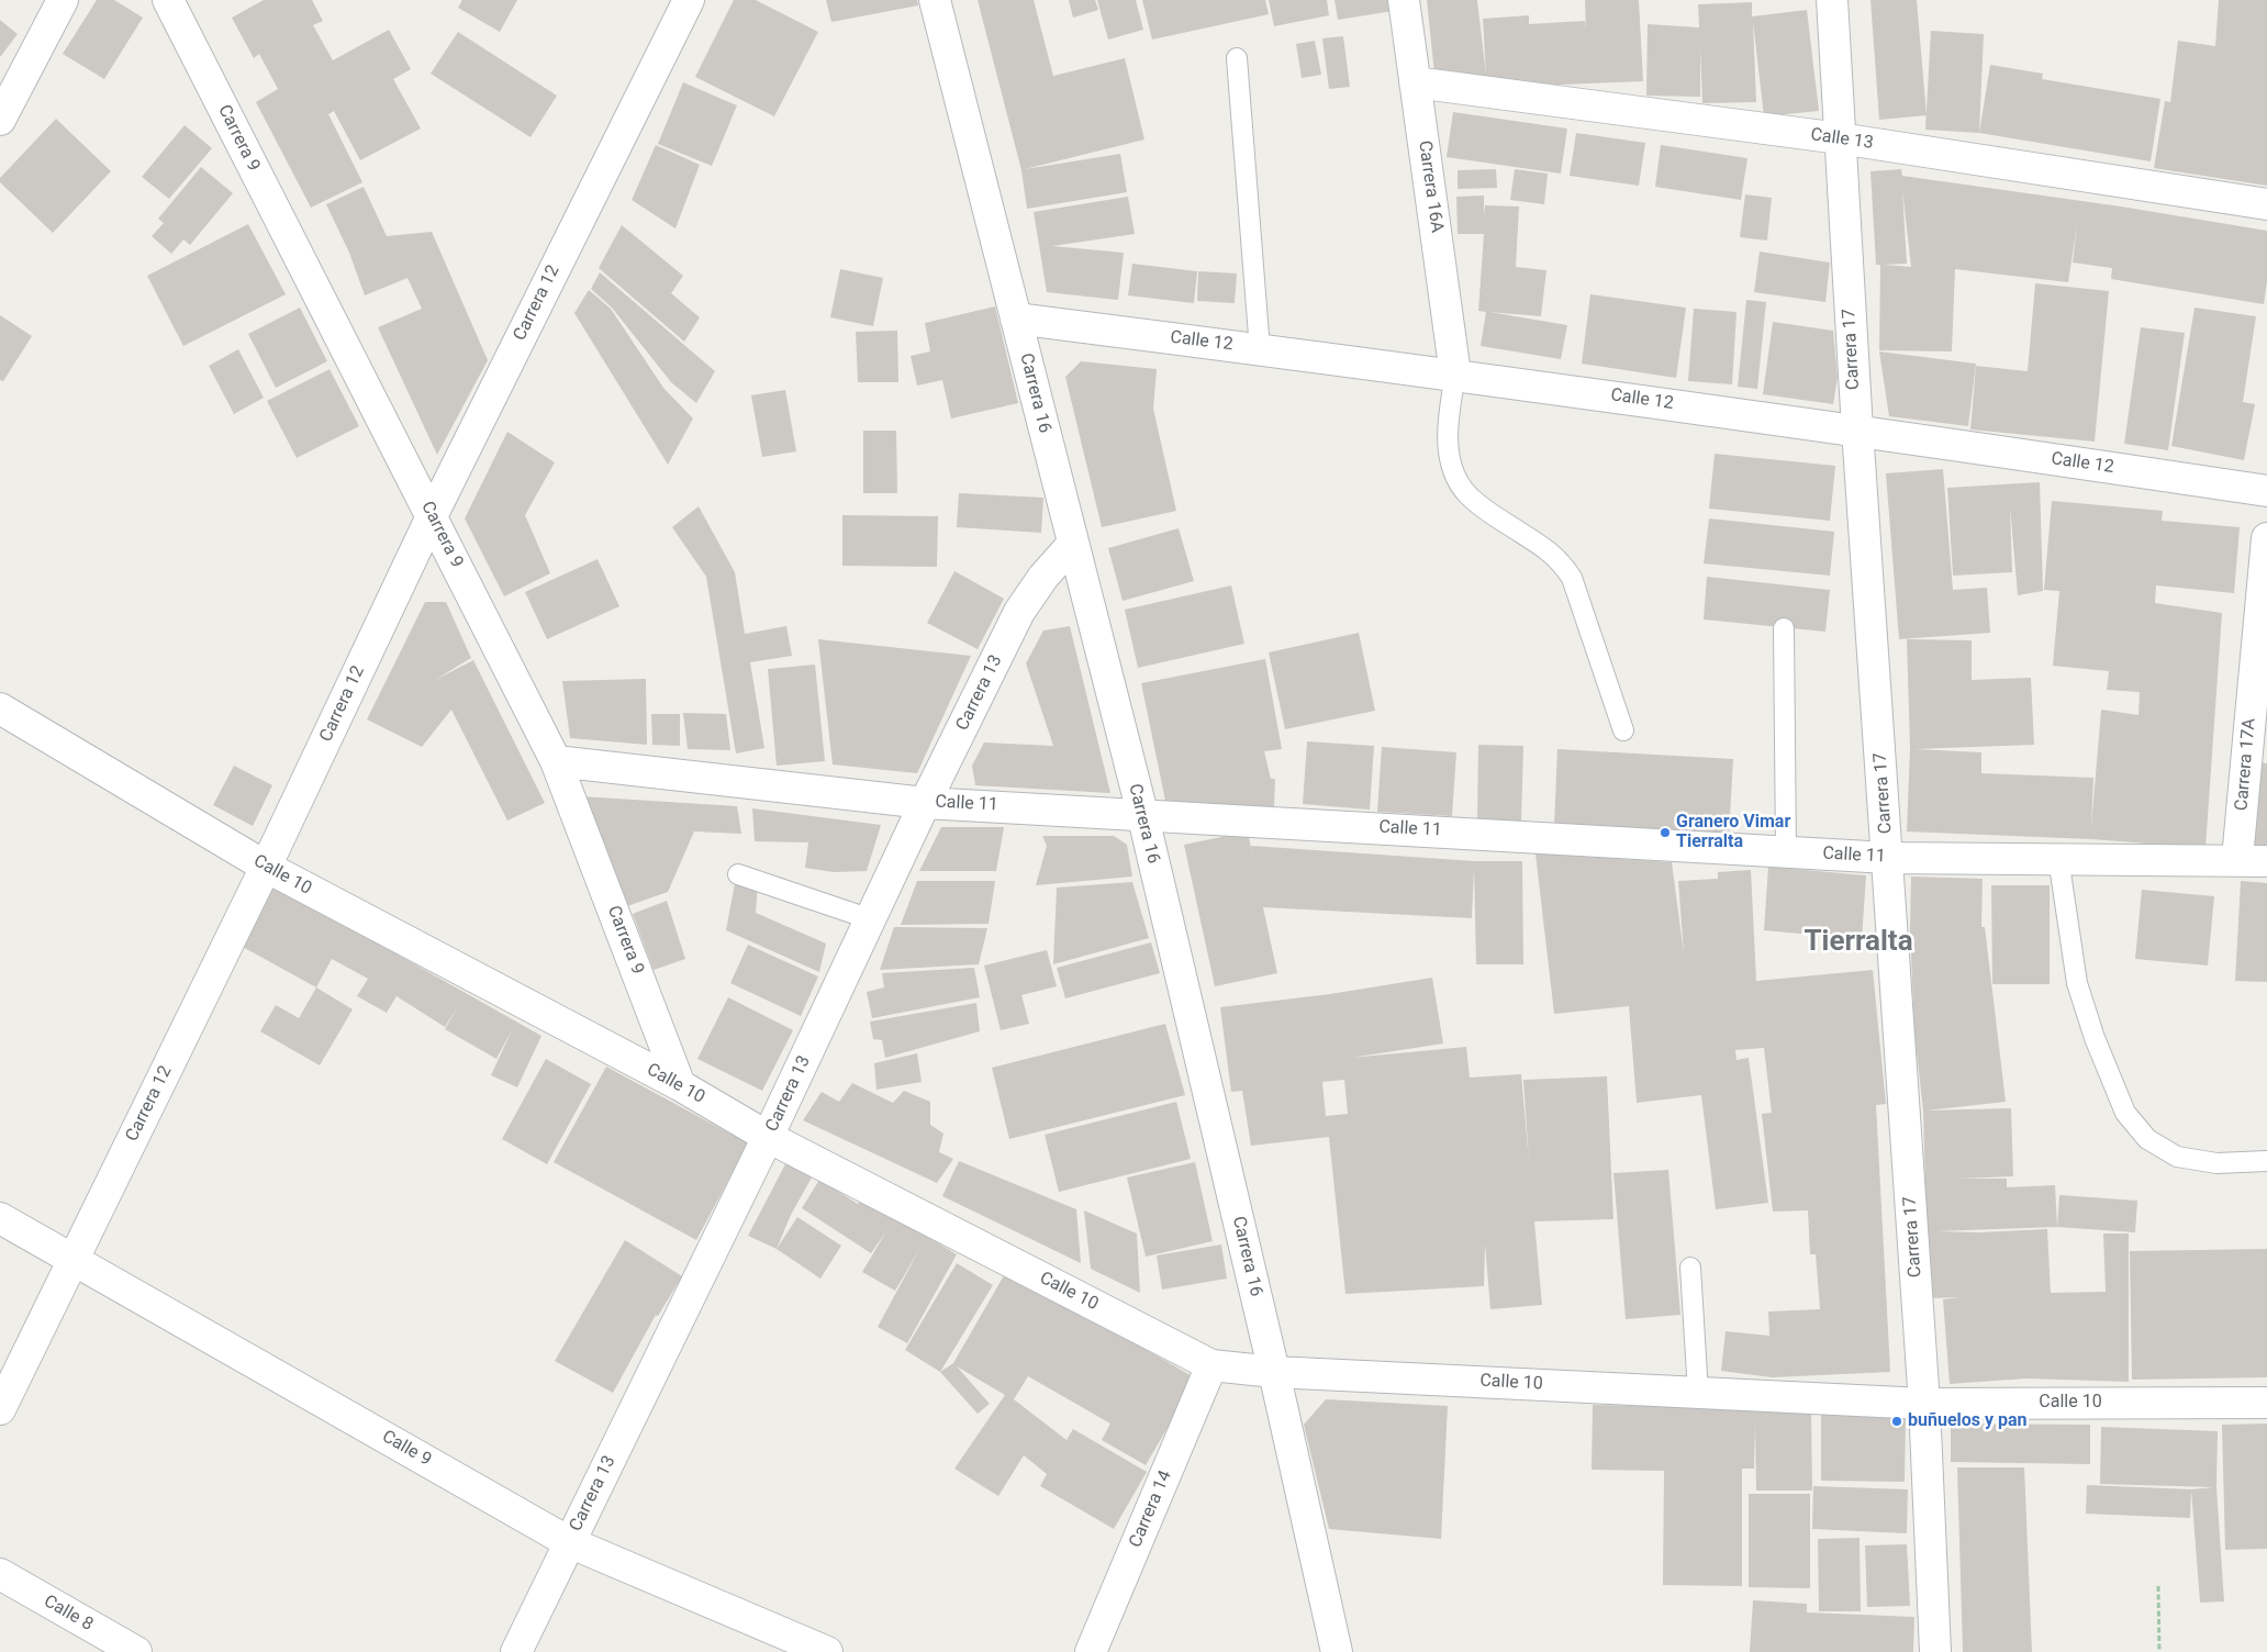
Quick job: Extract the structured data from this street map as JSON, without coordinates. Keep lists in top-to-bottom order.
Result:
{
  "streets": {
    "street": [
      "Carrera 9",
      "Calle 13",
      "Carrera 16A",
      "Carrera 12",
      "Calle 12",
      "Carrera 17",
      "Carrera 16",
      "Carrera 13",
      "Carrera 17A",
      "Calle 11",
      "Calle 10",
      "Calle 9",
      "Carrera 14",
      "Calle 8"
    ]
  },
  "crossings": [
    ["Carrera 9", "Carrera 12"],
    ["Carrera 9", "Calle 11"],
    ["Carrera 9", "Calle 10"],
    ["Calle 13", "Carrera 16A"],
    ["Calle 13", "Carrera 17"],
    ["Carrera 16A", "Calle 12"],
    ["Carrera 12", "Calle 10"],
    ["Carrera 12", "Calle 9"],
    ["Calle 12", "Carrera 17"],
    ["Calle 12", "Carrera 16"],
    ["Carrera 17", "Calle 11"],
    ["Carrera 17", "Calle 10"],
    ["Carrera 16", "Carrera 13"],
    ["Carrera 16", "Calle 11"],
    ["Carrera 16", "Calle 10"],
    ["Carrera 13", "Calle 11"],
    ["Carrera 13", "Calle 10"],
    ["Carrera 13", "Calle 9"],
    ["Carrera 17A", "Calle 11"],
    ["Calle 10", "Carrera 14"]
  ],
  "districts": ["Tierralta"],
  "places": ["Granero Vimar Tierralta", "buñuelos y pan"]
}
